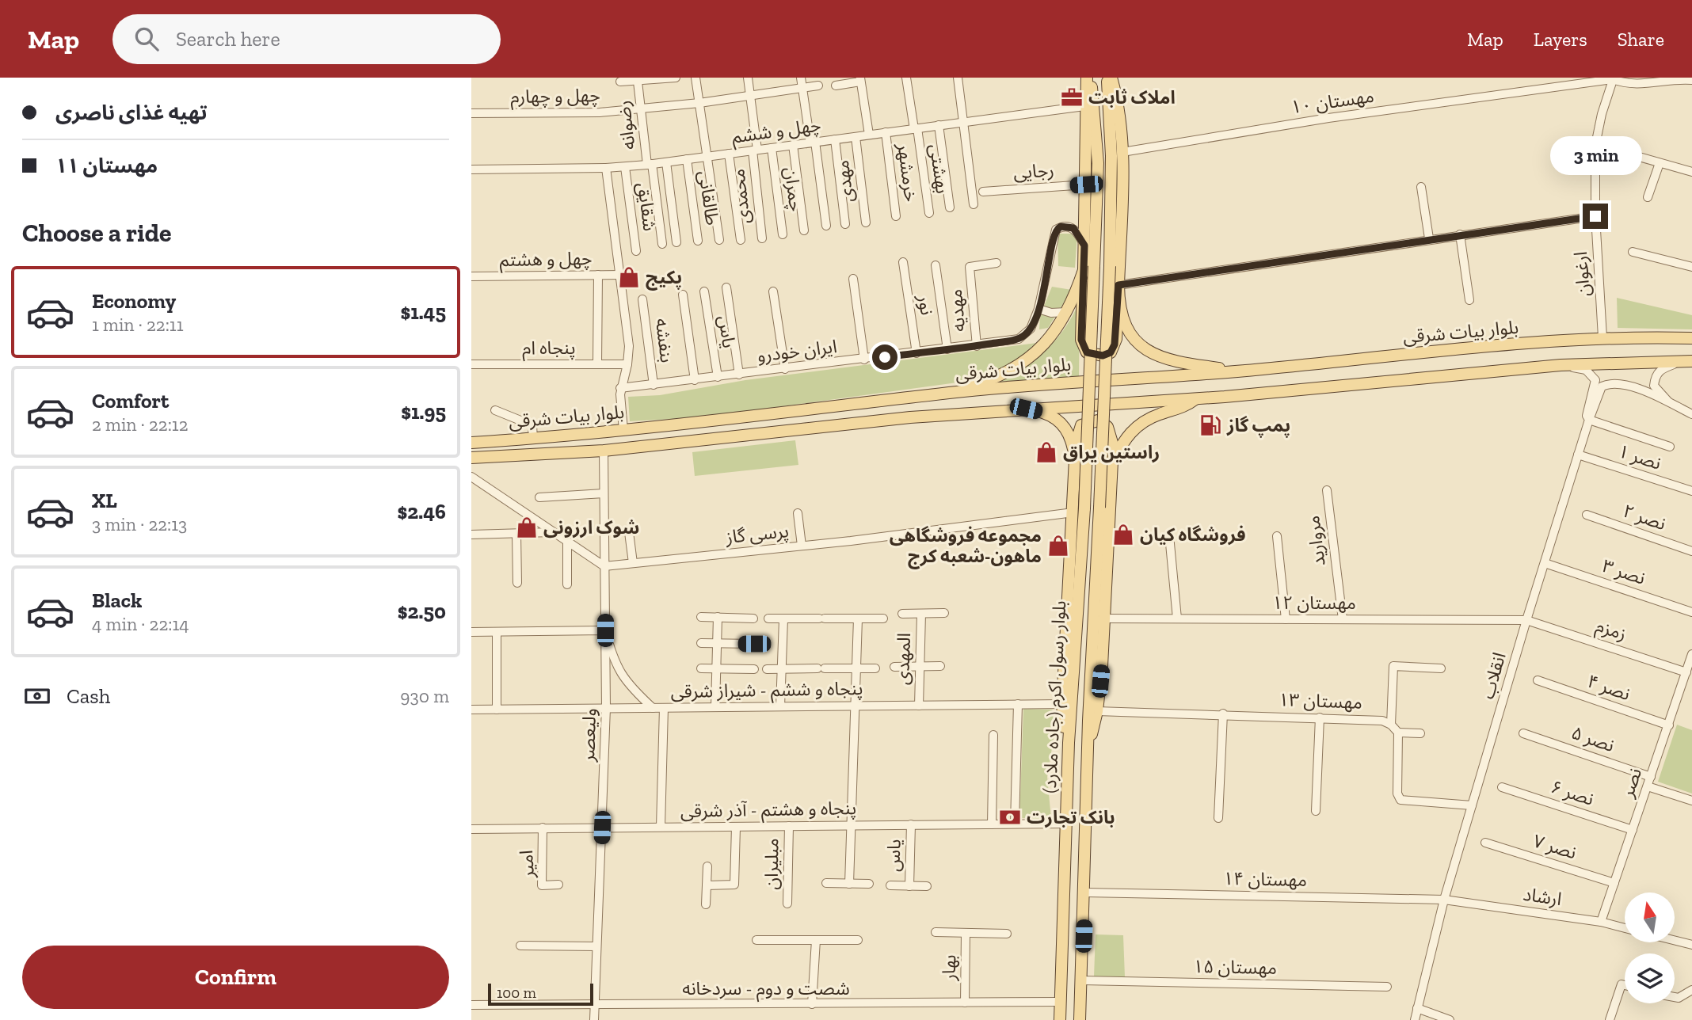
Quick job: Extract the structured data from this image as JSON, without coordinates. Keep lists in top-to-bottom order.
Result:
{
  "streets": {
    "main road": ["بلوار بیات شرقی", "بلوار رسول اکرم (جاده ملارد)"],
    "street": [
      "چهل و چهارم",
      "مهستان ۱۰",
      "رضوانه",
      "چهل و ششم",
      "بهشتی",
      "رجایی",
      "خرمشهر",
      "مهدی",
      "چمران",
      "محمدی",
      "طالقانی",
      "شقایق",
      "چهل و هشتم",
      "ارغوان",
      "نور",
      "مهدیه",
      "یاس",
      "بنفشه",
      "پنجاه ام",
      "ایران خودرو",
      "نصر ۱",
      "نصر ۲",
      "پرسی گاز",
      "مروارید",
      "نصر ۳",
      "مهستان ۱۲",
      "زمزم",
      "المهدی",
      "انقلاب",
      "نصر ۴",
      "پنجاه و ششم - شیراز شرقی",
      "مهستان ۱۳",
      "ولیعصر",
      "نصر ۵",
      "نصر",
      "نصر ۶",
      "پنجاه و هشتم - آذر شرقی",
      "نصر ۷",
      "امیر",
      "مبلیران",
      "مهستان ۱۴",
      "ارشاد",
      "مهستان ۱۵",
      "بهار",
      "شصت و دوم - سردخانه"
    ]
  },
  "crossings": [
    ["چهل و چهارم", "رضوانه"],
    ["مهستان ۱۰", "ارغوان"],
    ["رضوانه", "چهل و ششم"],
    ["چهل و ششم", "بهشتی"],
    ["چهل و ششم", "خرمشهر"],
    ["چهل و ششم", "مهدی"],
    ["چهل و ششم", "چمران"],
    ["چهل و ششم", "محمدی"],
    ["چهل و ششم", "طالقانی"],
    ["چهل و ششم", "شقایق"],
    ["ارغوان", "بلوار بیات شرقی"],
    ["نور", "ایران خودرو"],
    ["مهدیه", "ایران خودرو"],
    ["یاس", "ایران خودرو"],
    ["یاس", "پنجاه و هشتم - آذر شرقی"],
    ["بلوار بیات شرقی", "انقلاب"],
    ["بلوار بیات شرقی", "ولیعصر"],
    ["بنفشه", "ایران خودرو"],
    ["نصر ۱", "انقلاب"],
    ["پرسی گاز", "بلوار رسول اکرم (جاده ملارد)"],
    ["پرسی گاز", "ولیعصر"],
    ["مروارید", "مهستان ۱۲"],
    ["نصر ۳", "انقلاب"],
    ["مهستان ۱۲", "زمزم"],
    ["مهستان ۱۲", "انقلاب"],
    ["زمزم", "انقلاب"],
    ["زمزم", "نصر"],
    ["المهدی", "پنجاه و ششم - شیراز شرقی"],
    ["انقلاب", "مهستان ۱۴"],
    ["انقلاب", "ارشاد"],
    ["نصر ۴", "نصر"],
    ["پنجاه و ششم - شیراز شرقی", "ولیعصر"],
    ["بلوار رسول اکرم (جاده ملارد)", "پنجاه و هشتم - آذر شرقی"],
    ["بلوار رسول اکرم (جاده ملارد)", "شصت و دوم - سردخانه"],
    ["ولیعصر", "پنجاه و هشتم - آذر شرقی"],
    ["ولیعصر", "شصت و دوم - سردخانه"],
    ["نصر ۵", "نصر"],
    ["نصر", "نصر ۶"],
    ["نصر", "نصر ۷"],
    ["نصر", "ارشاد"],
    ["پنجاه و هشتم - آذر شرقی", "امیر"],
    ["پنجاه و هشتم - آذر شرقی", "مبلیران"],
    ["مهستان ۱۴", "ارشاد"],
    ["بهار", "شصت و دوم - سردخانه"]
  ],
  "places": {
    "office": ["املاک ثابت"],
    "shop": [
      "پکیج",
      "راستین یراق",
      "شوک ارزونی",
      "فروشگاه کیان",
      "مجموعه فروشگاهی ماهون-شعبه کرج"
    ],
    "fuel station": ["پمپ گاز"],
    "bank": ["بانک تجارت"]
  },
  "scale_bar": "100 m",
  "north": "top",
  "page": {
    "header": "Map",
    "search": "Search here",
    "nav": ["Map", "Layers", "Share"],
    "banner": ["تهیه غذای ناصری", "مهستان ۱۱"],
    "bubble": "3 min",
    "heading": "Choose a ride",
    "list": [
      {
        "name": "Economy",
        "note": "1 min · 22:11",
        "value": "$1.45"
      },
      {
        "name": "Comfort",
        "note": "2 min · 22:12",
        "value": "$1.95"
      },
      {
        "name": "XL",
        "note": "3 min · 22:13",
        "value": "$2.46"
      },
      {
        "name": "Black",
        "note": "4 min · 22:14",
        "value": "$2.50"
      }
    ],
    "pay": ["Cash", "930 m"],
    "buttons": "Confirm",
    "scale": "100 m"
  }
}
